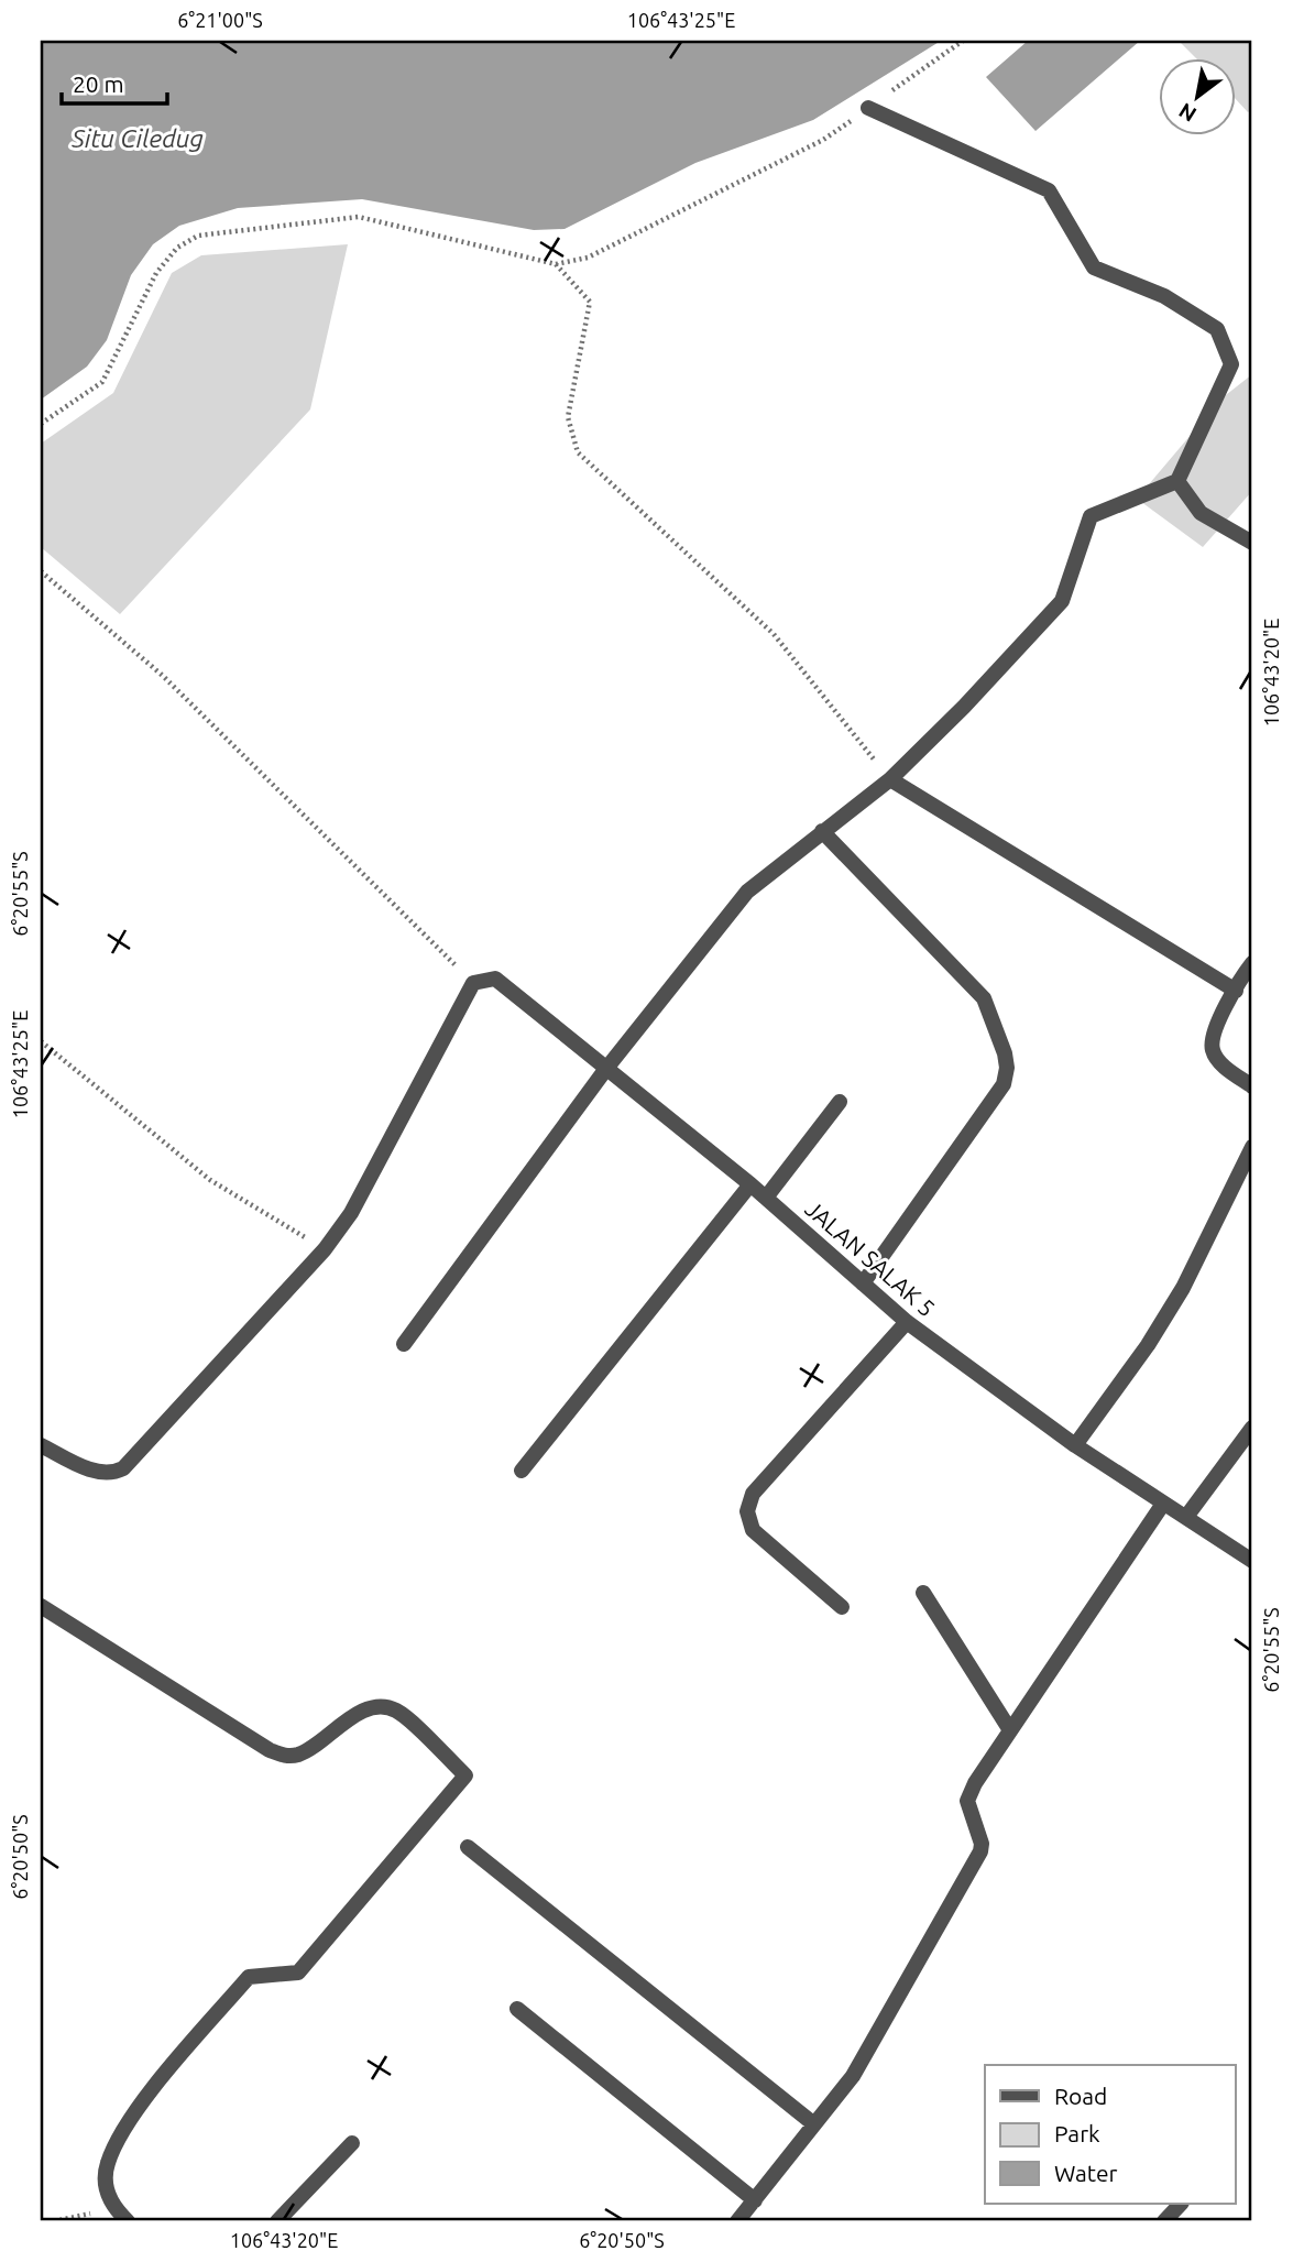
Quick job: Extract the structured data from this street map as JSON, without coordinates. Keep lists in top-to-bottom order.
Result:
{
  "streets": {
    "street": ["JALAN SALAK 5"]
  },
  "water": ["Situ Ciledug"],
  "legend": ["Road", "Park", "Water"],
  "scale_bar": "20 m",
  "north": "bottom left",
  "coordinates": [
    "6°21'00\"S",
    "106°43'25\"E",
    "106°43'20\"E",
    "6°20'55\"S",
    "6°20'50\"S"
  ]
}
